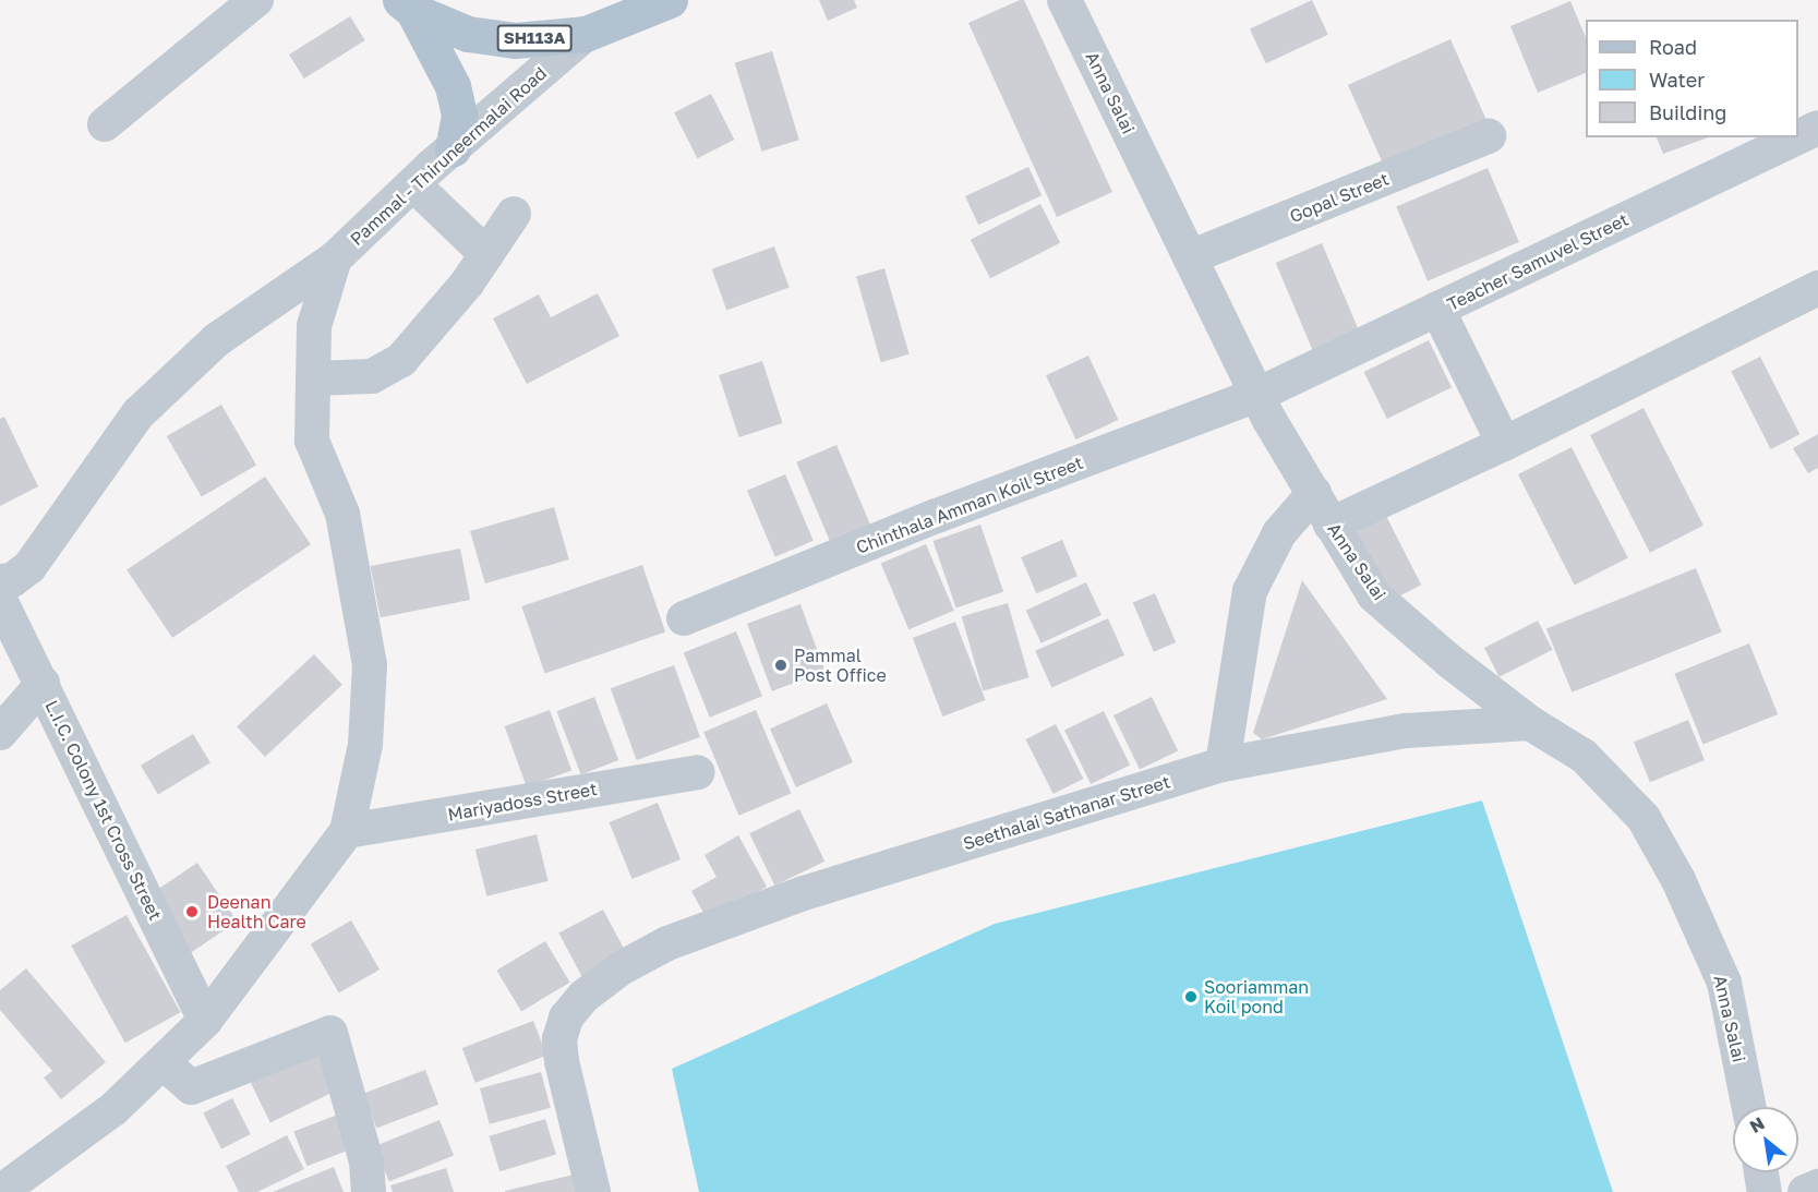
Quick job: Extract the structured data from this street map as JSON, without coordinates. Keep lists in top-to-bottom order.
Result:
{
  "streets": {
    "main road": ["SH113A"],
    "street": [
      "Anna Salai",
      "Pammal - Thiruneermalai Road",
      "Gopal Street",
      "Teacher Samuvel Street",
      "Chinthala Amman Koil Street",
      "Mariyadoss Street",
      "L.I.C. Colony 1st Cross Street",
      "Seethalai Sathanar Street"
    ]
  },
  "crossings": [
    ["SH113A", "Pammal - Thiruneermalai Road"],
    ["Anna Salai", "Gopal Street"],
    ["Anna Salai", "Teacher Samuvel Street"],
    ["Anna Salai", "Chinthala Amman Koil Street"],
    ["Anna Salai", "Seethalai Sathanar Street"],
    ["Pammal - Thiruneermalai Road", "Mariyadoss Street"],
    ["Pammal - Thiruneermalai Road", "L.I.C. Colony 1st Cross Street"],
    ["Teacher Samuvel Street", "Chinthala Amman Koil Street"]
  ],
  "places": ["Pammal Post Office", "Deenan Health Care", "Sooriamman Koil pond"],
  "legend": ["Road", "Water", "Building"],
  "north": "top left"
}
